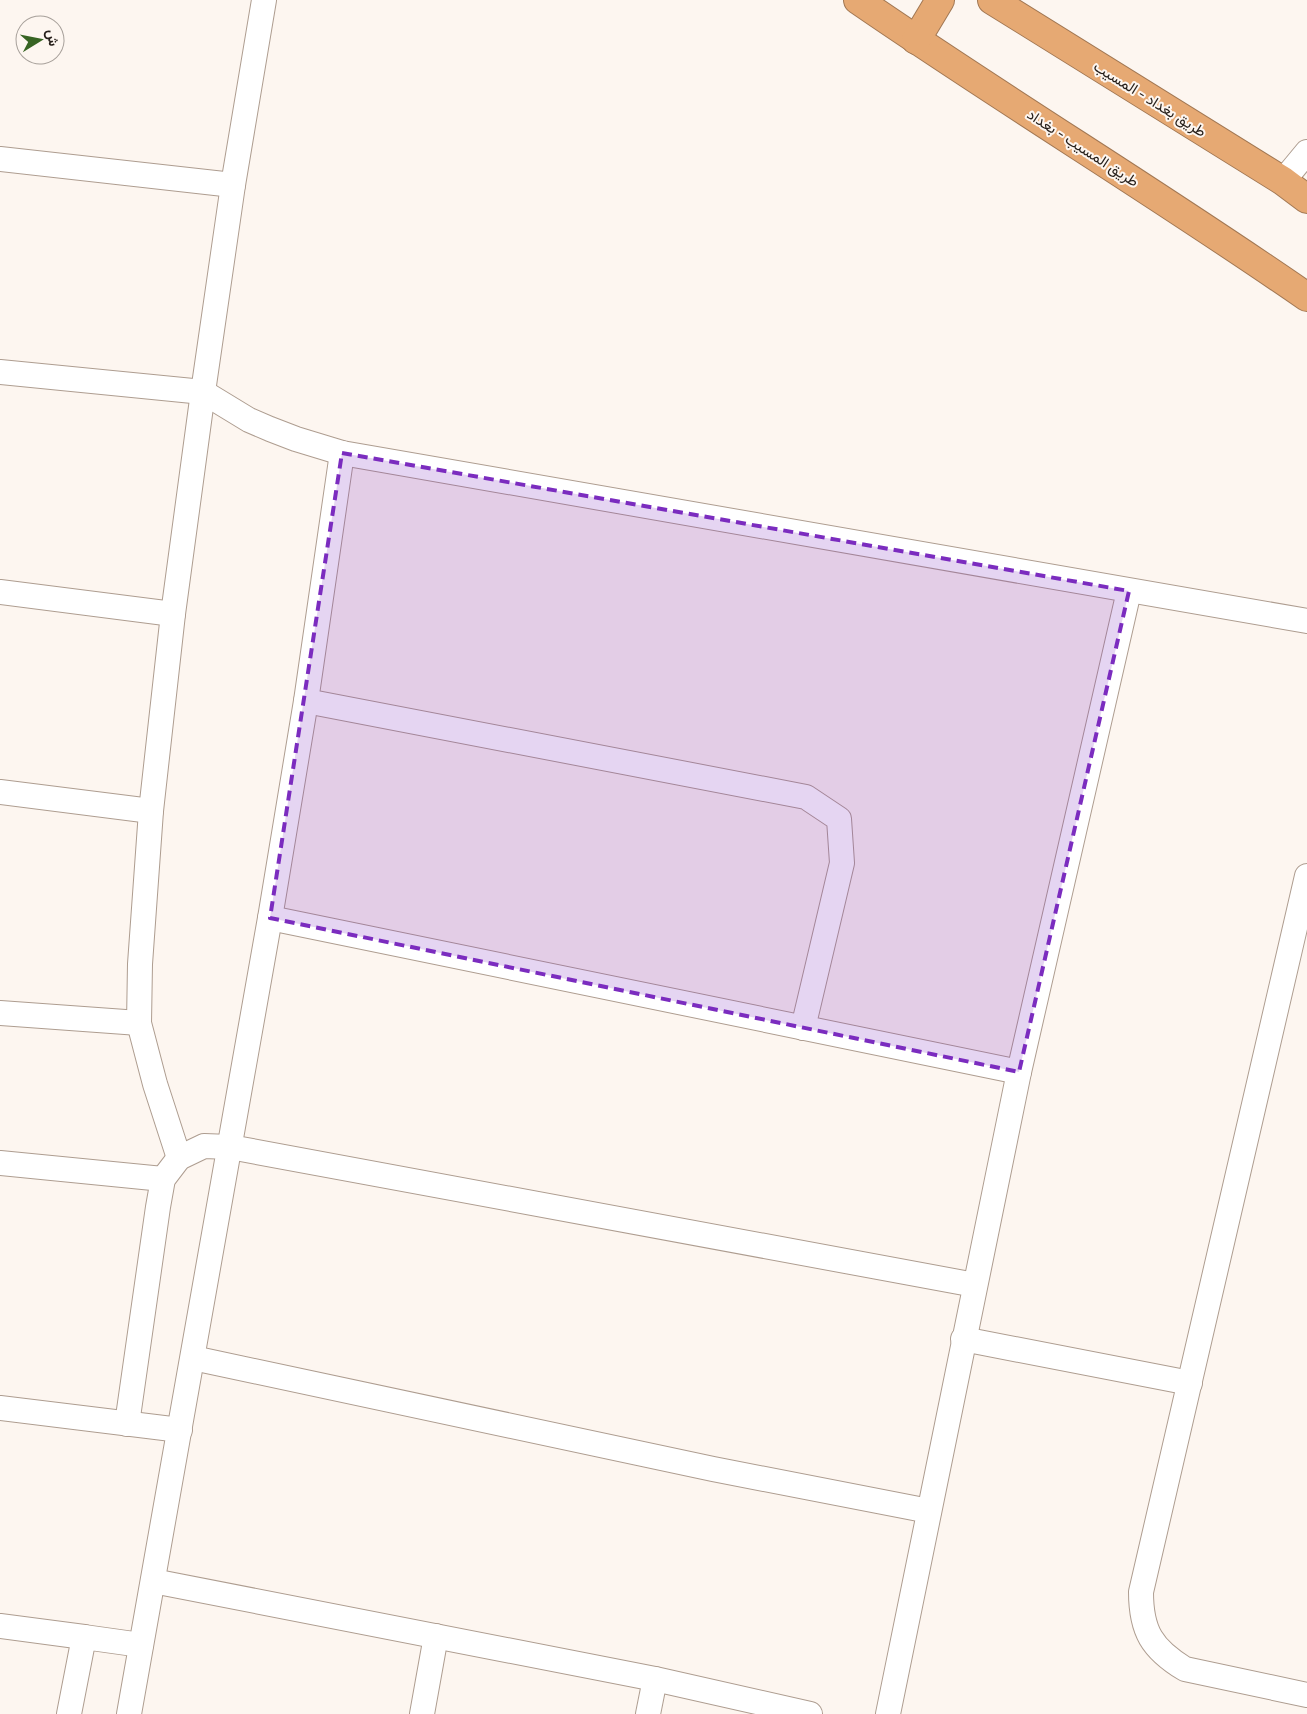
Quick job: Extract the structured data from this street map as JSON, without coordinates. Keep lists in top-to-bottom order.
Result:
{
  "streets": {
    "highway": ["طريق بغداد - المسيب", "طريق المسيب - بغداد"]
  },
  "north": "right"
}
